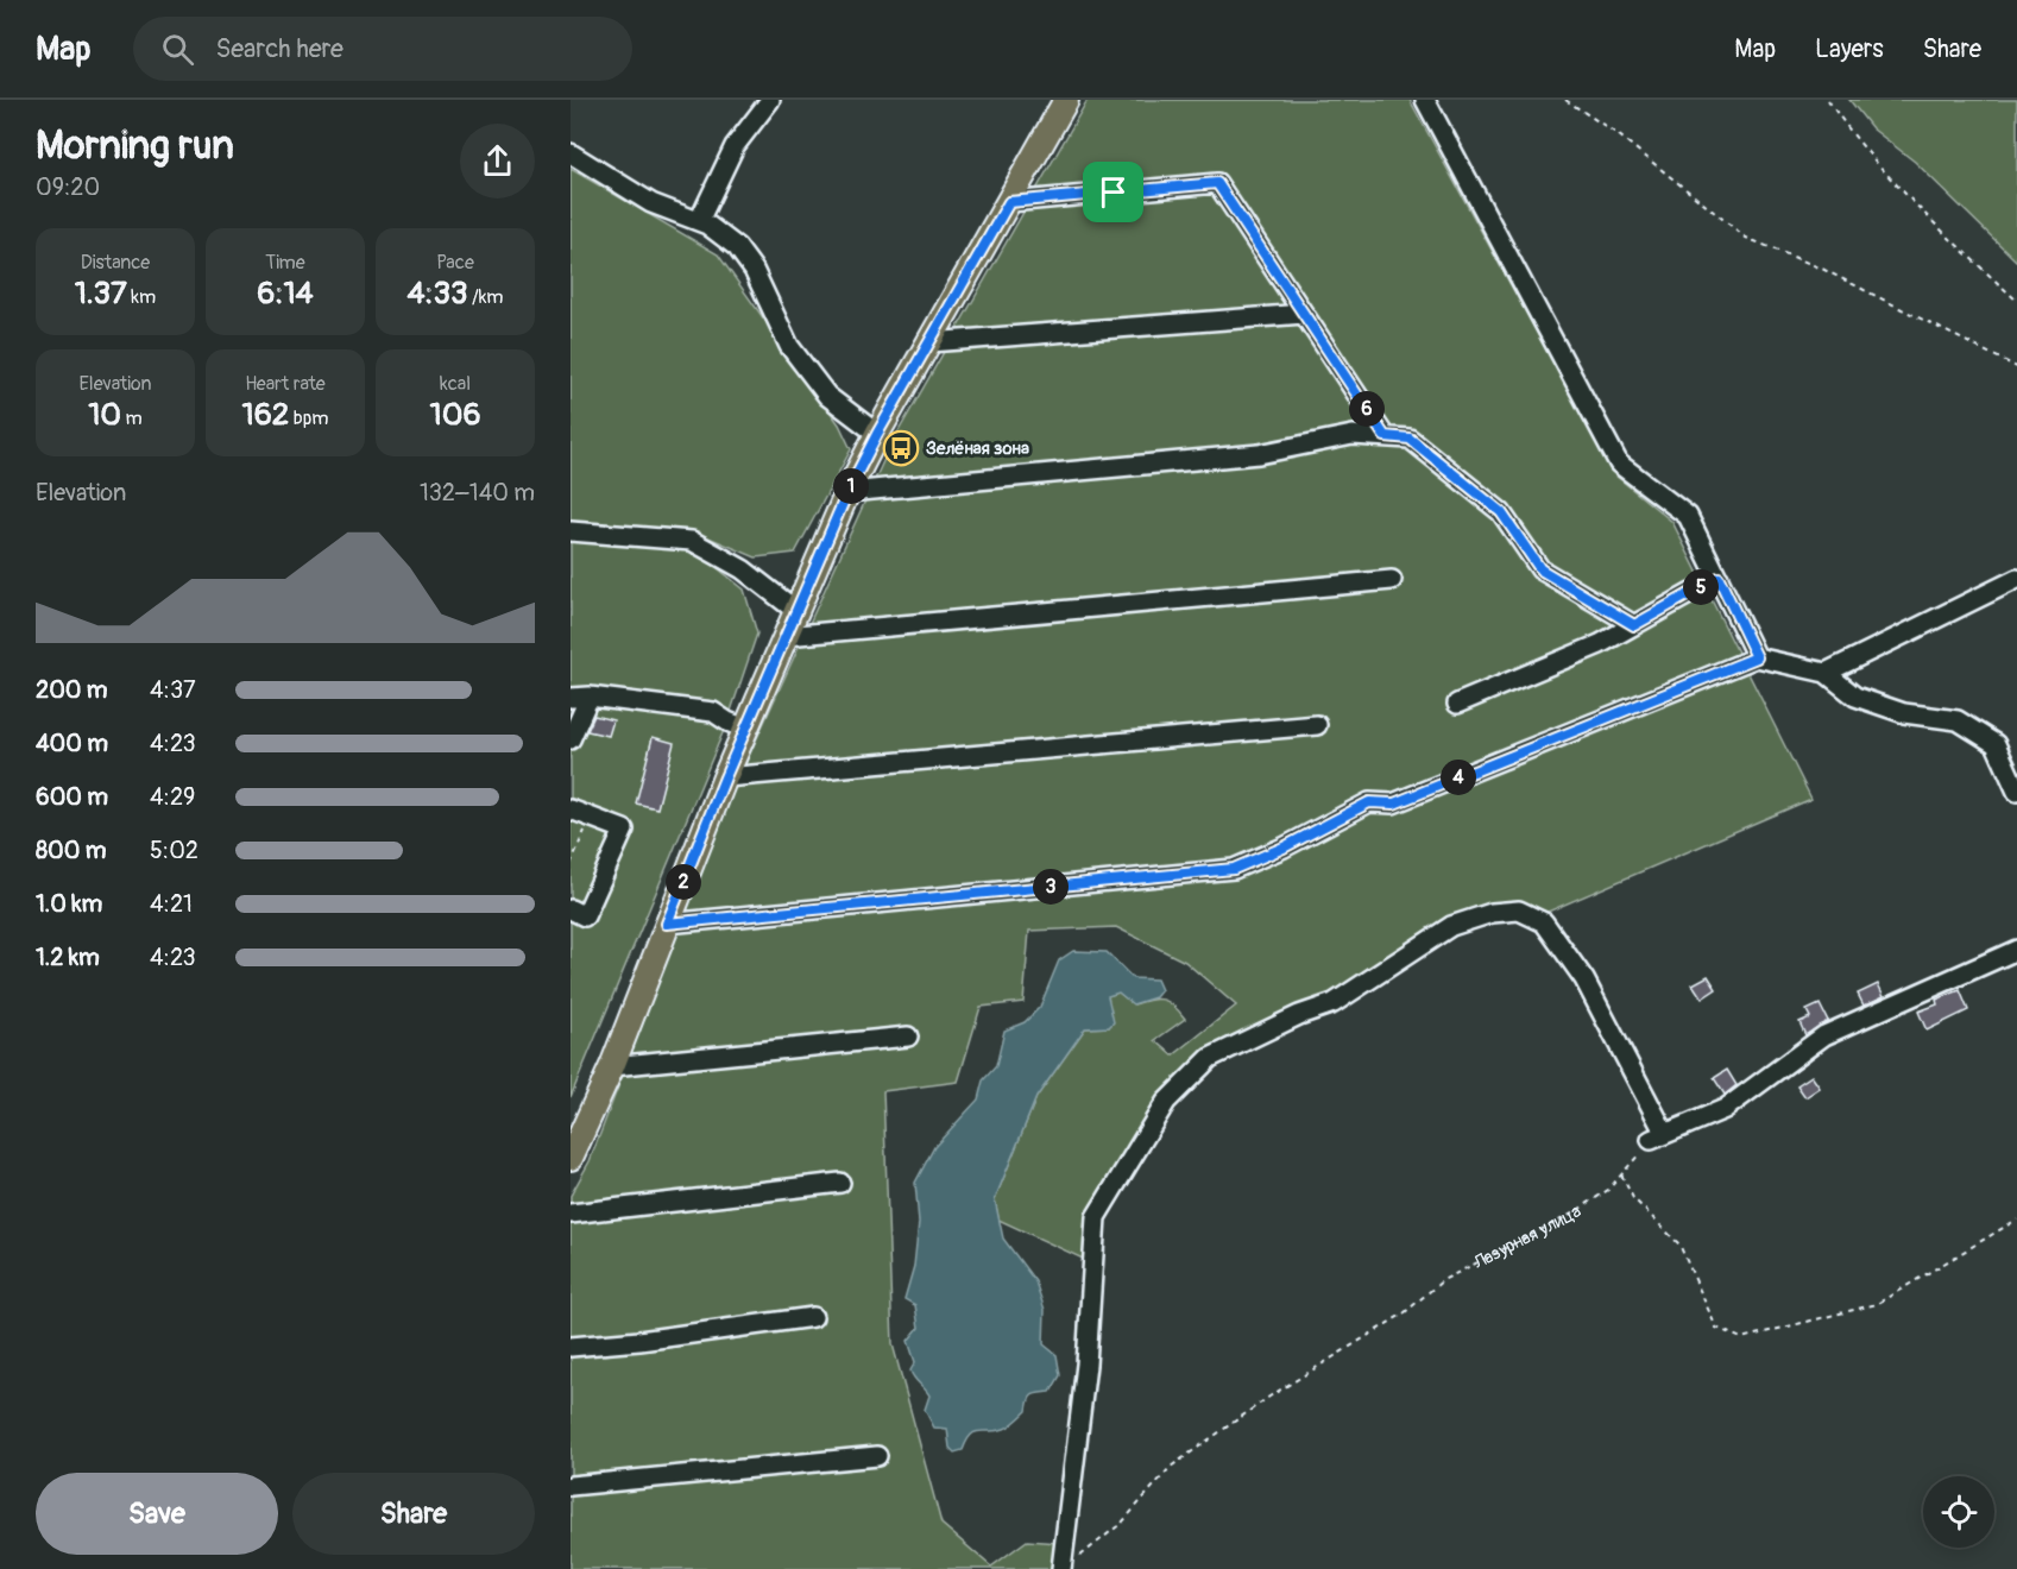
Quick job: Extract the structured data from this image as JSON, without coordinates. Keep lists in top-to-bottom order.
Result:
{
  "streets": {
    "path": ["Лазурная улица"]
  },
  "places": {
    "bus stop": ["Зелёная зона"]
  },
  "page": {
    "header": "Map",
    "search": "Search here",
    "nav": ["Map", "Layers", "Share"],
    "heading": ["Morning run", "09:20"],
    "stats": [
      ["Distance", "1.37 km"],
      ["Time", "6:14"],
      ["Pace", "4:33 /km"],
      ["Elevation", "10 m"],
      ["Heart rate", "162 bpm"],
      ["kcal", "106"]
    ],
    "pins": [
      "6",
      "1",
      "5",
      "4",
      "2",
      "3"
    ],
    "chart": ["Elevation", "132–140 m"],
    "list": [
      {
        "name": "200 m",
        "note": "4:37"
      },
      {
        "name": "400 m",
        "note": "4:23"
      },
      {
        "name": "600 m",
        "note": "4:29"
      },
      {
        "name": "800 m",
        "note": "5:02"
      },
      {
        "name": "1.0 km",
        "note": "4:21"
      },
      {
        "name": "1.2 km",
        "note": "4:23"
      }
    ],
    "buttons": ["Save", "Share"]
  }
}
